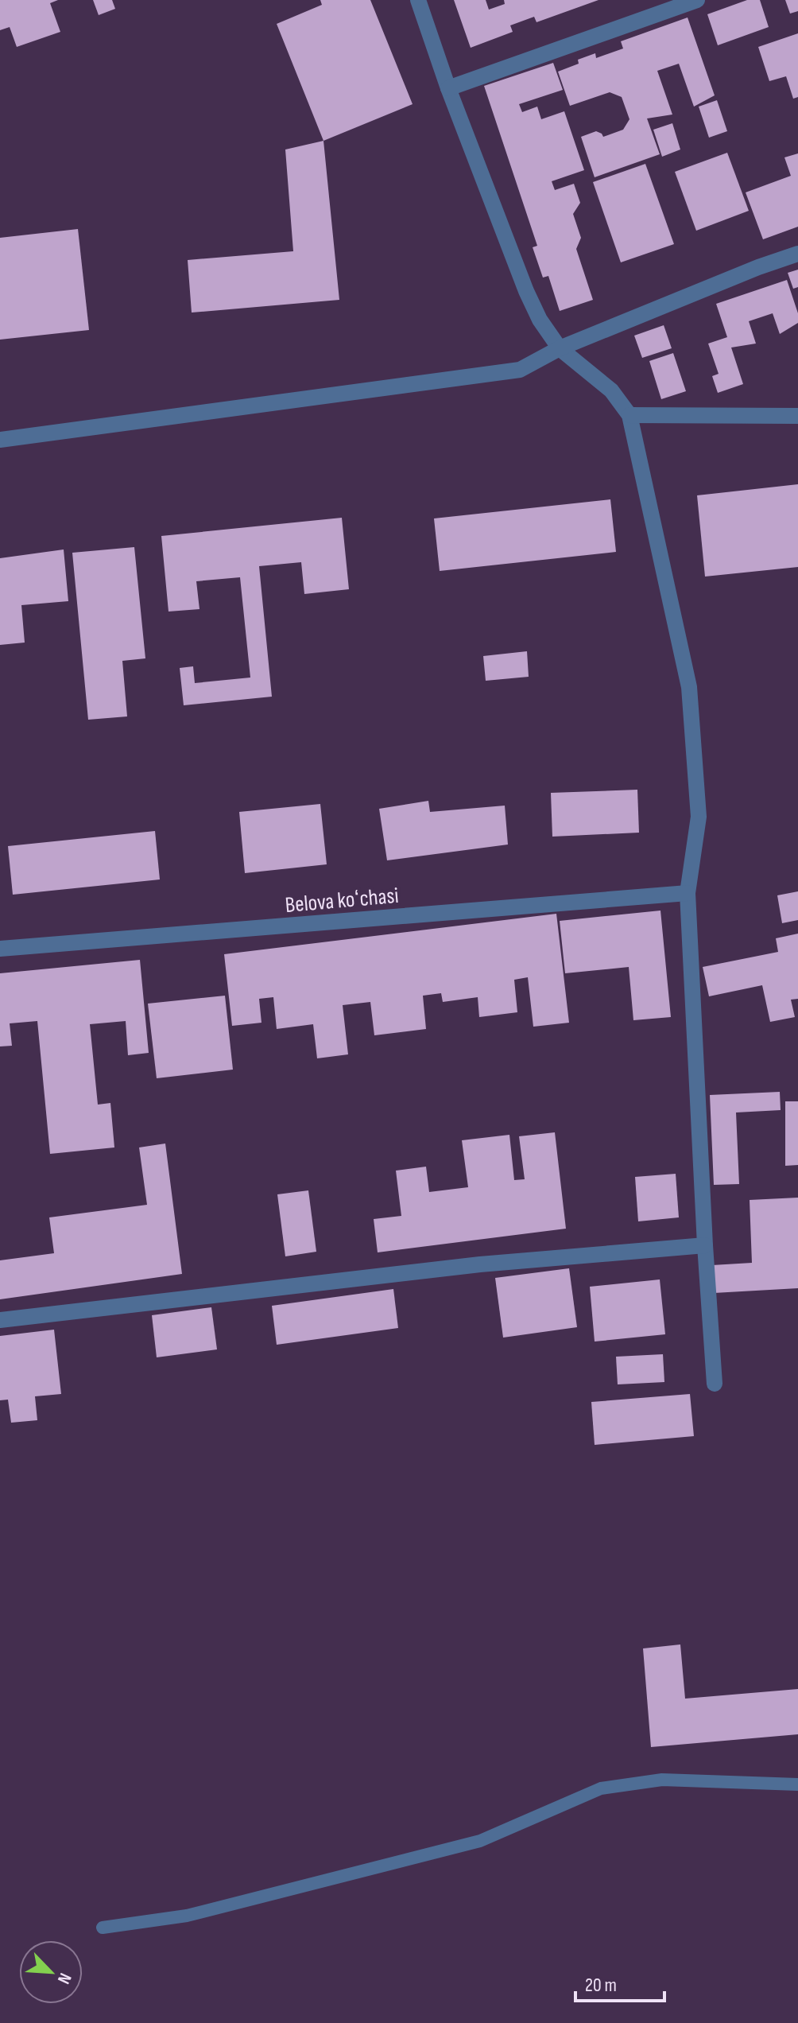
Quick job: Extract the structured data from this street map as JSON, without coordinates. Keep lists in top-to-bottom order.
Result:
{
  "streets": {
    "street": ["Belova koʻchasi"]
  },
  "scale_bar": "20 m",
  "north": "bottom right"
}
